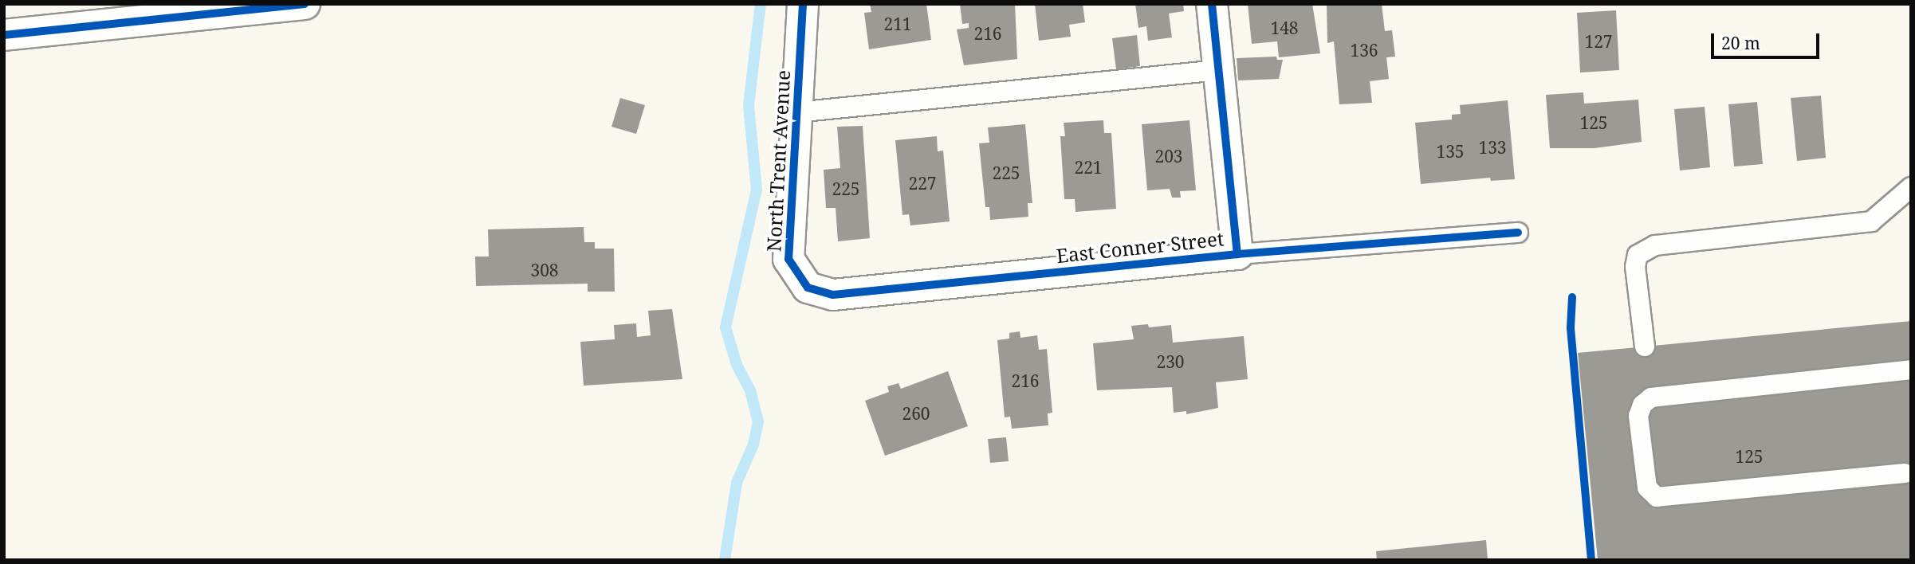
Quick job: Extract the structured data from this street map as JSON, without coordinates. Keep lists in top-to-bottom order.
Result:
{
  "streets": {
    "street": ["North Trent Avenue", "East Conner Street"]
  },
  "crossings": [
    ["North Trent Avenue", "East Conner Street"]
  ],
  "house_numbers": [
    "211",
    "148",
    "216",
    "127",
    "136",
    "125",
    "133",
    "135",
    "203",
    "221",
    "225",
    "227",
    "225",
    "308",
    "230",
    "216",
    "260",
    "125"
  ],
  "scale_bar": "20 m"
}
